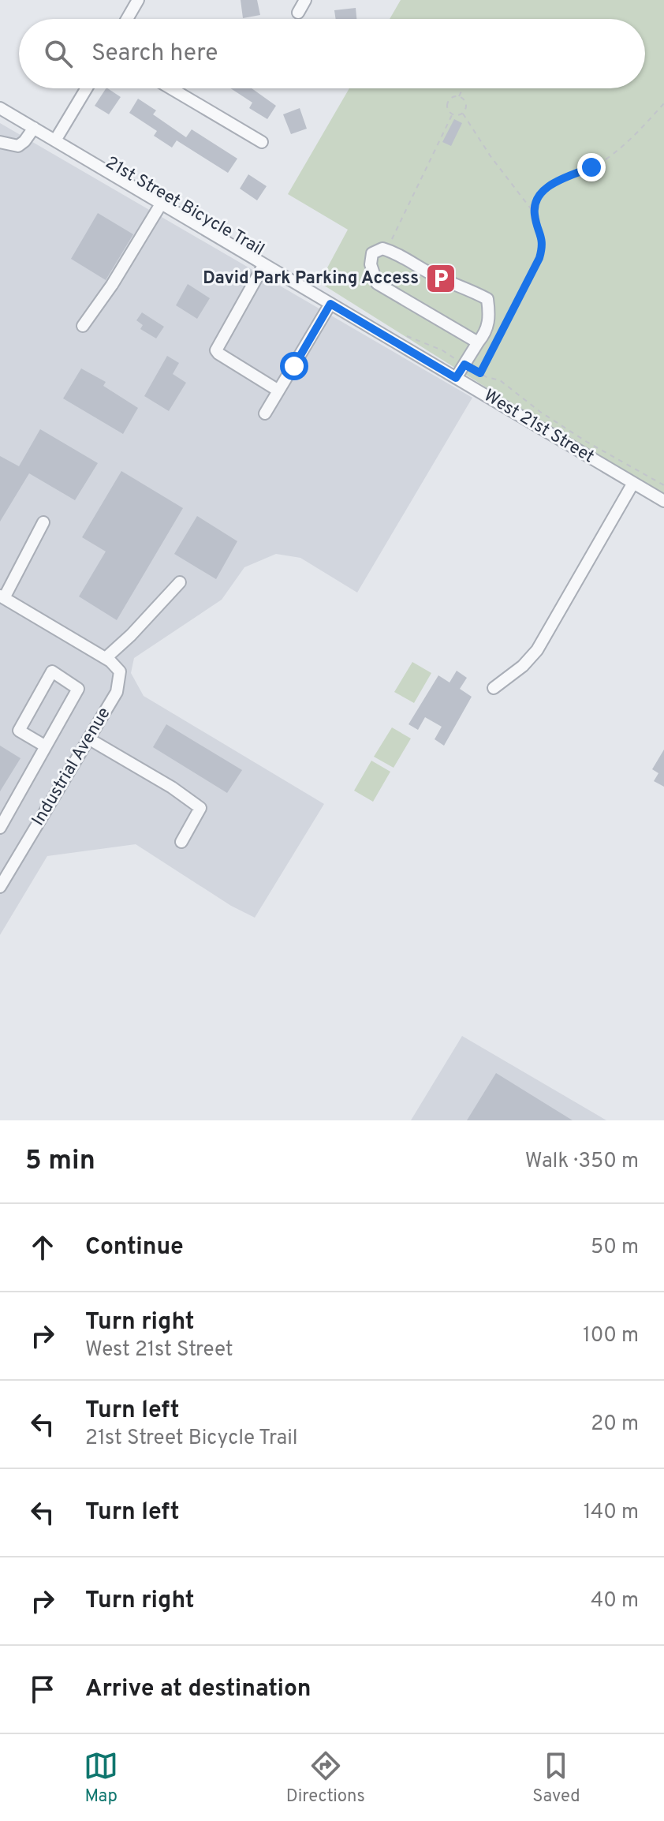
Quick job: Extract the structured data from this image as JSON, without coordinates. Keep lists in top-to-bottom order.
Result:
{
  "streets": {
    "street": ["West 21st Street", "Industrial Avenue"]
  },
  "places": {
    "parking": ["David Park Parking Access"]
  },
  "page": {
    "search": "Search here",
    "heading": ["5 min", "Walk · 350 m"],
    "list": [
      ["Continue", "50 m"],
      ["Turn right", "West 21st Street", "100 m"],
      ["Turn left", "21st Street Bicycle Trail", "20 m"],
      ["Turn left", "140 m"],
      ["Turn right", "40 m"],
      "Arrive at destination"
    ],
    "nav": ["Map", "Directions", "Saved"]
  }
}
